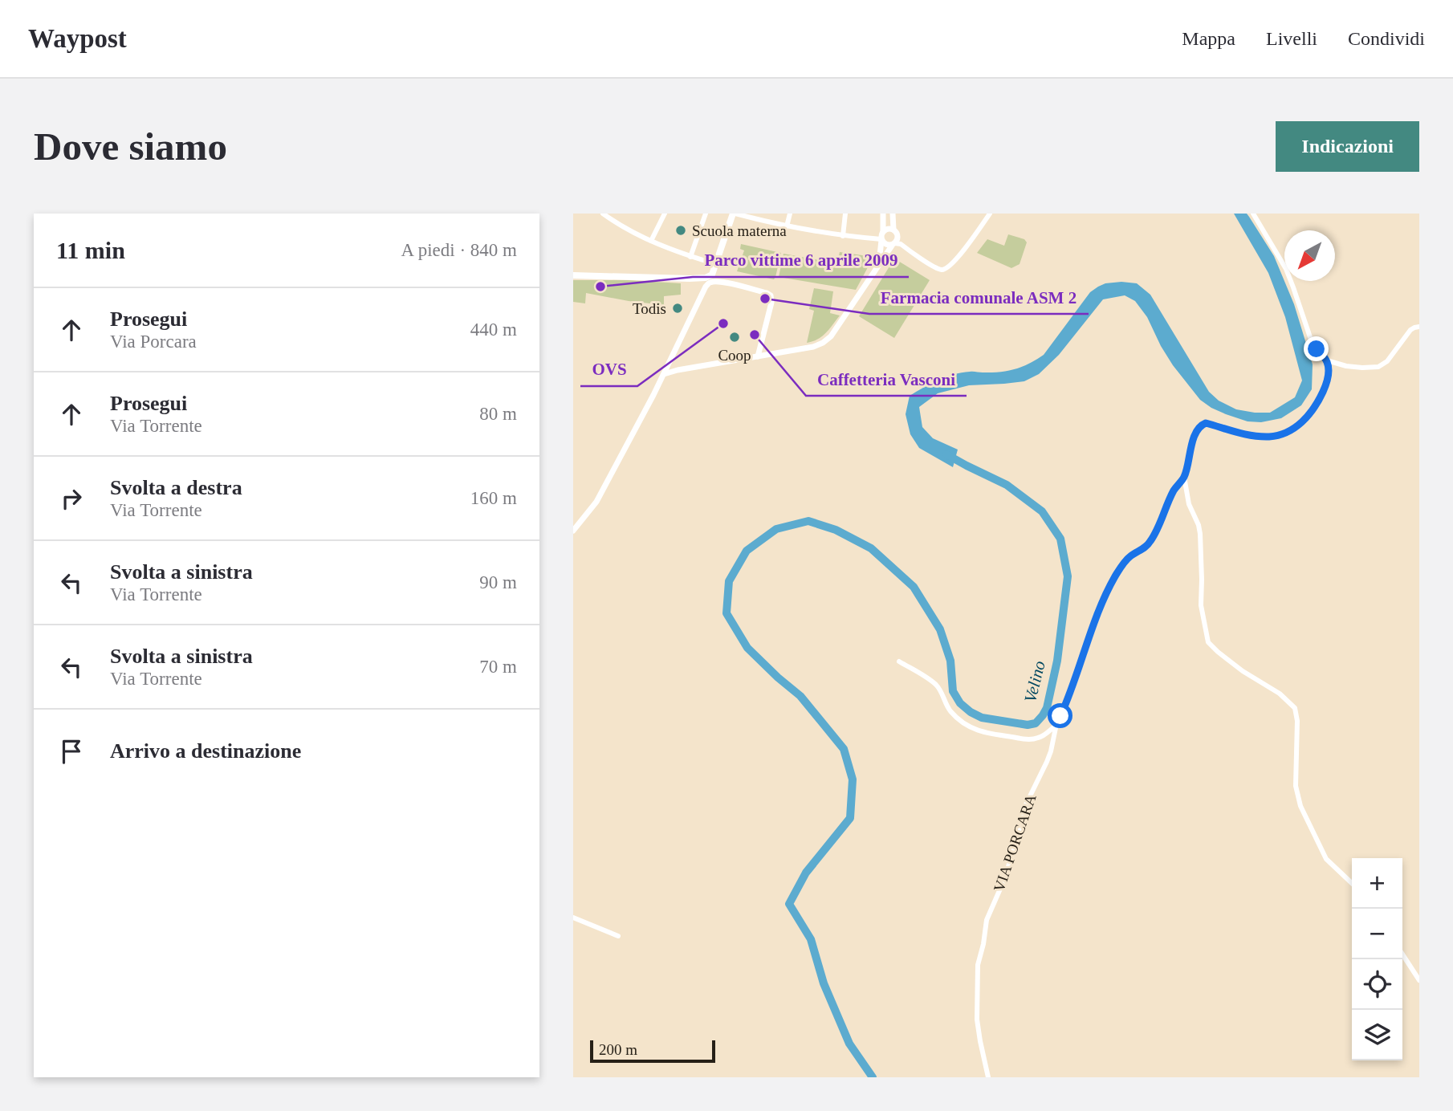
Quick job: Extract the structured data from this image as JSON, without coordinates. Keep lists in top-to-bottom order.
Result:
{
  "streets": {
    "street": ["VIA PORCARA"]
  },
  "water": ["Velino"],
  "places": [
    "Scuola materna",
    "Parco vittime 6 aprile 2009",
    "Farmacia comunale ASM 2",
    "Todis",
    "OVS",
    "Caffetteria Vasconi",
    "Coop"
  ],
  "scale_bar": "200 m",
  "north": "bottom left",
  "page": {
    "header": "Waypost",
    "nav": ["Mappa", "Livelli", "Condividi"],
    "buttons": "Indicazioni",
    "title": "Dove siamo",
    "heading": ["11 min", "A piedi · 840 m"],
    "list": [
      ["Prosegui", "Via Porcara", "440 m"],
      ["Prosegui", "Via Torrente", "80 m"],
      ["Svolta a destra", "Via Torrente", "160 m"],
      ["Svolta a sinistra", "Via Torrente", "90 m"],
      ["Svolta a sinistra", "Via Torrente", "70 m"],
      "Arrivo a destinazione"
    ],
    "map_buttons": ["+", "−"],
    "scale": "200 m"
  }
}
